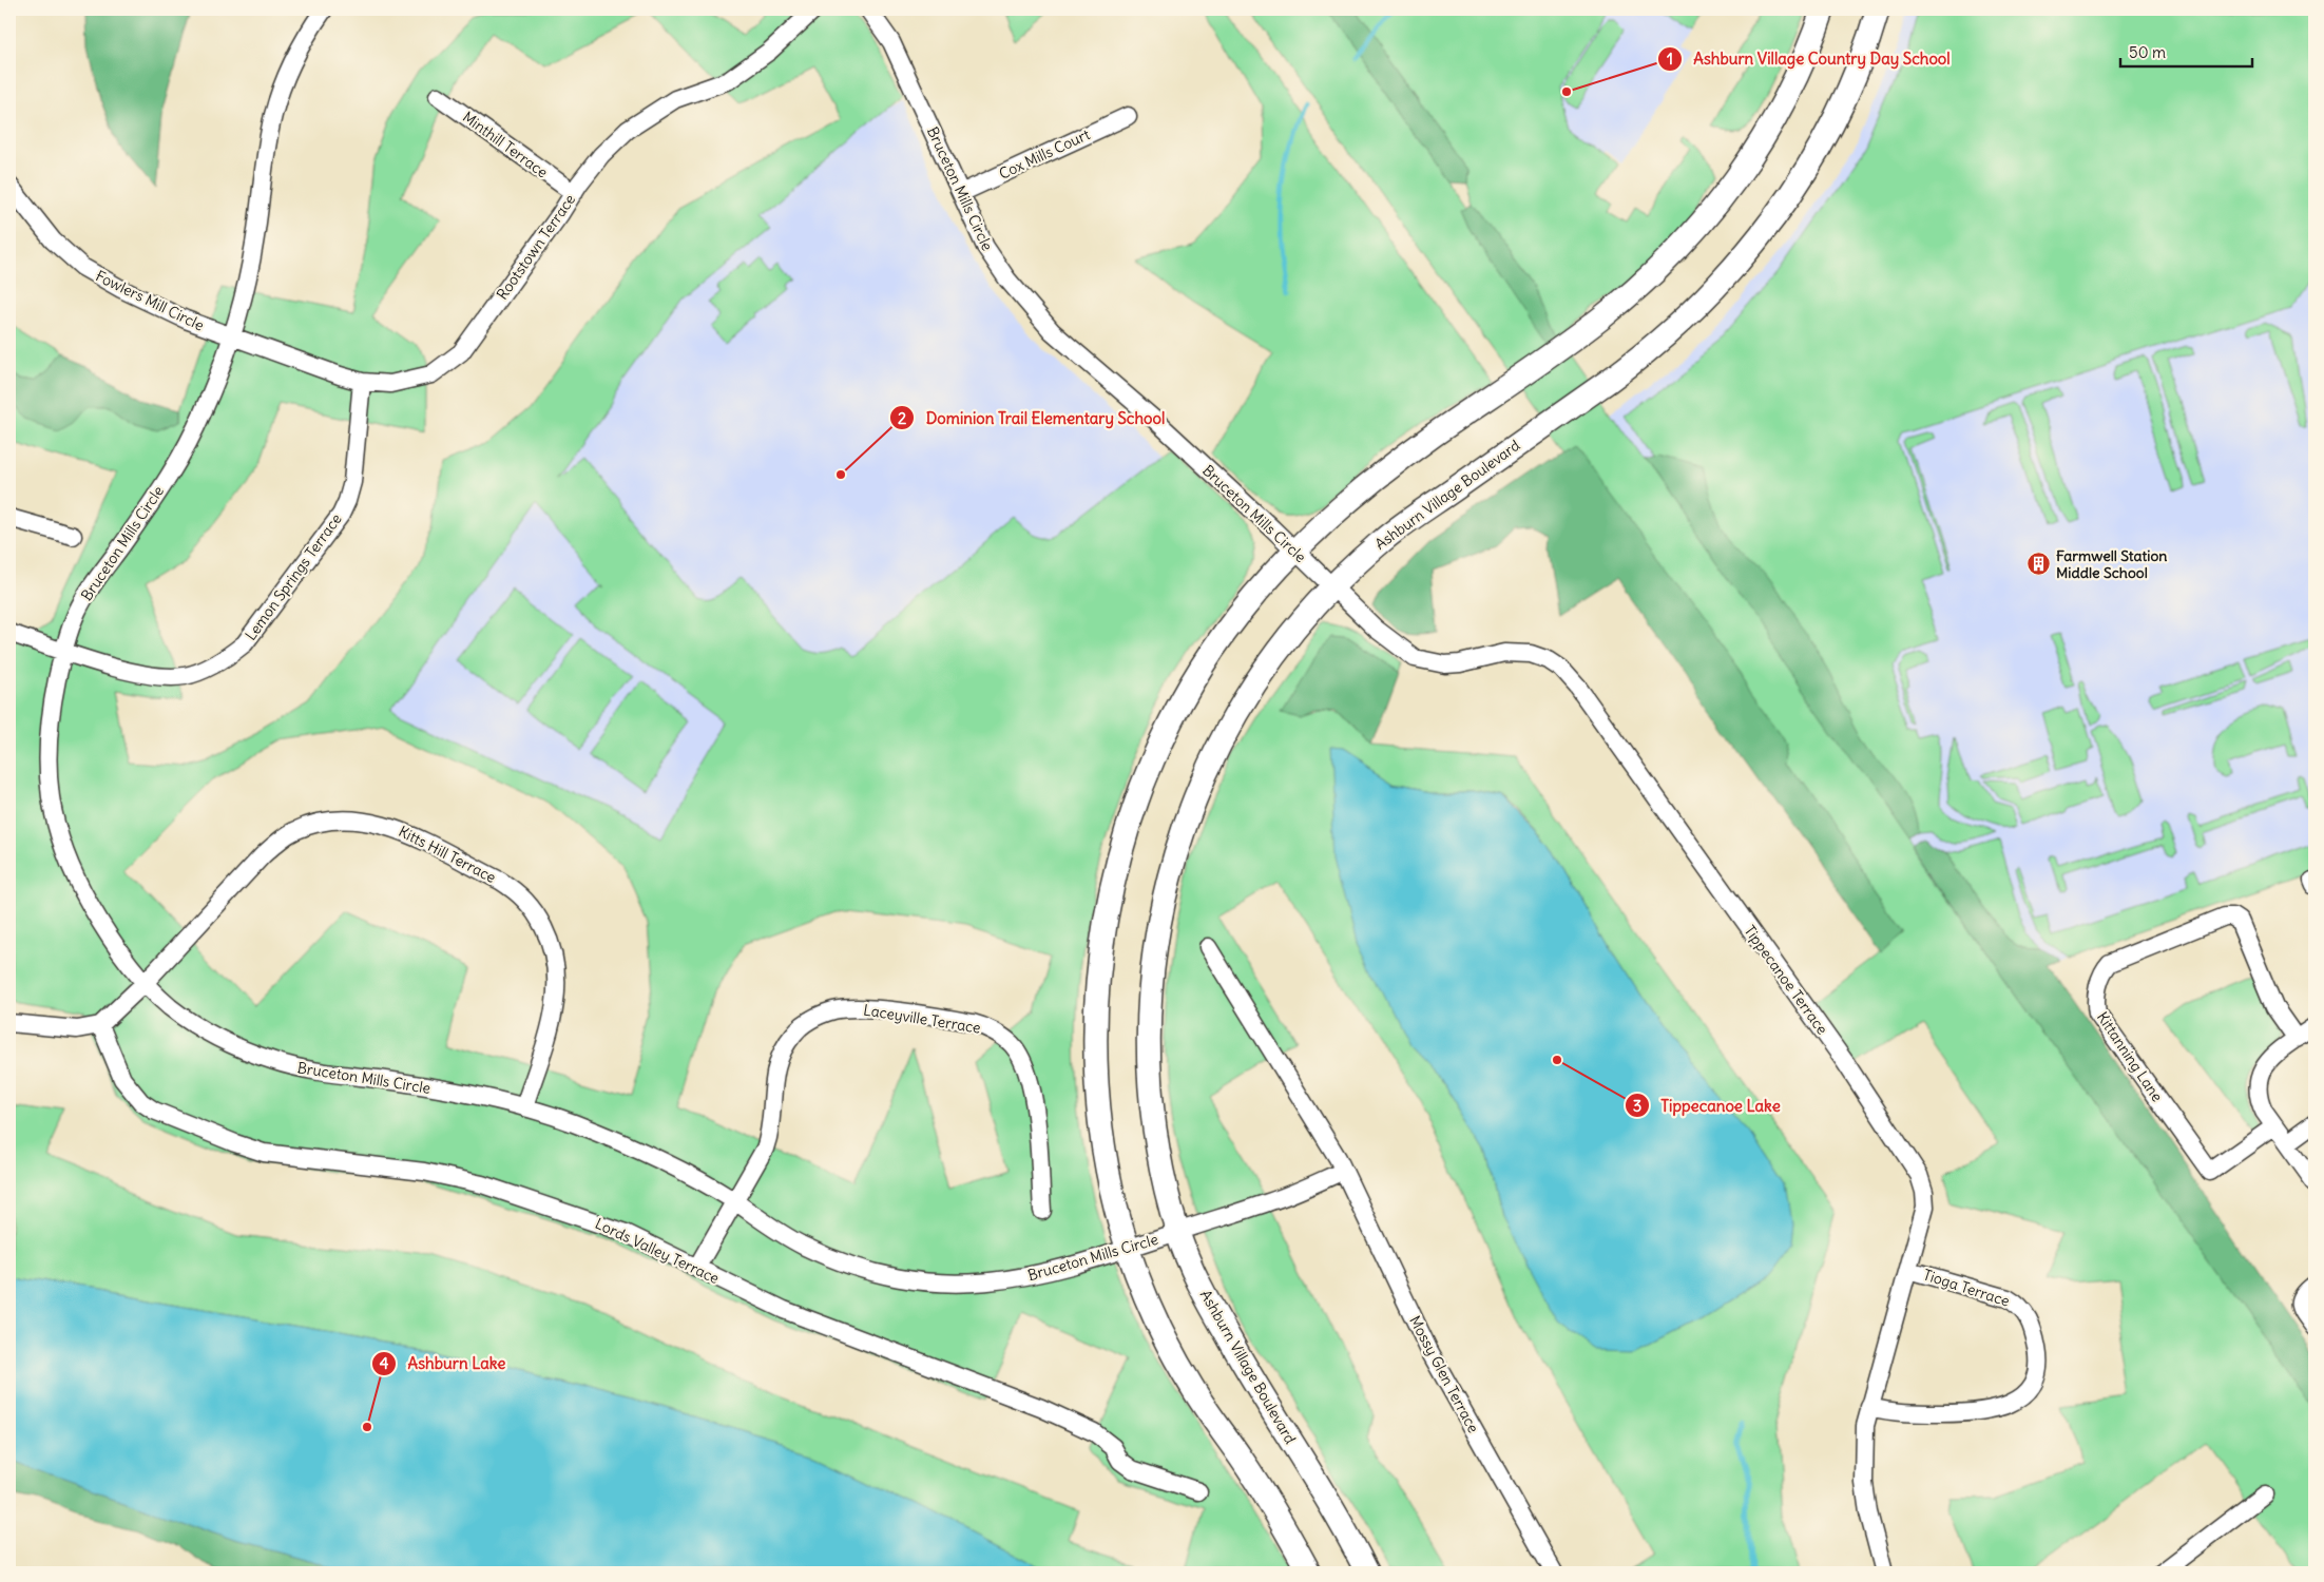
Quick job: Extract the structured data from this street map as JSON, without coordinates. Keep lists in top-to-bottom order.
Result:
{
  "streets": {
    "main road": ["Ashburn Village Boulevard"],
    "street": [
      "Minthill Terrace",
      "Cox Mills Court",
      "Bruceton Mills Circle",
      "Rootstown Terrace",
      "Fowlers Mill Circle",
      "Lemon Springs Terrace",
      "Kitts Hill Terrace",
      "Tippecanoe Terrace",
      "Laceyville Terrace",
      "Kittanning Lane",
      "Lords Valley Terrace",
      "Tioga Terrace",
      "Mossy Glen Terrace"
    ]
  },
  "crossings": [
    ["Minthill Terrace", "Rootstown Terrace"],
    ["Cox Mills Court", "Bruceton Mills Circle"],
    ["Bruceton Mills Circle", "Rootstown Terrace"],
    ["Bruceton Mills Circle", "Fowlers Mill Circle"],
    ["Bruceton Mills Circle", "Ashburn Village Boulevard"],
    ["Bruceton Mills Circle", "Lemon Springs Terrace"],
    ["Bruceton Mills Circle", "Kitts Hill Terrace"],
    ["Bruceton Mills Circle", "Tippecanoe Terrace"],
    ["Bruceton Mills Circle", "Laceyville Terrace"],
    ["Rootstown Terrace", "Fowlers Mill Circle"],
    ["Rootstown Terrace", "Lemon Springs Terrace"],
    ["Ashburn Village Boulevard", "Tippecanoe Terrace"],
    ["Kitts Hill Terrace", "Lords Valley Terrace"],
    ["Tippecanoe Terrace", "Tioga Terrace"],
    ["Laceyville Terrace", "Lords Valley Terrace"]
  ],
  "places": {
    "other": [
      "Ashburn Village Country Day School",
      "Dominion Trail Elementary School",
      "Tippecanoe Lake",
      "Ashburn Lake"
    ],
    "building": ["Farmwell Station Middle School"]
  },
  "scale_bar": "50 m"
}
